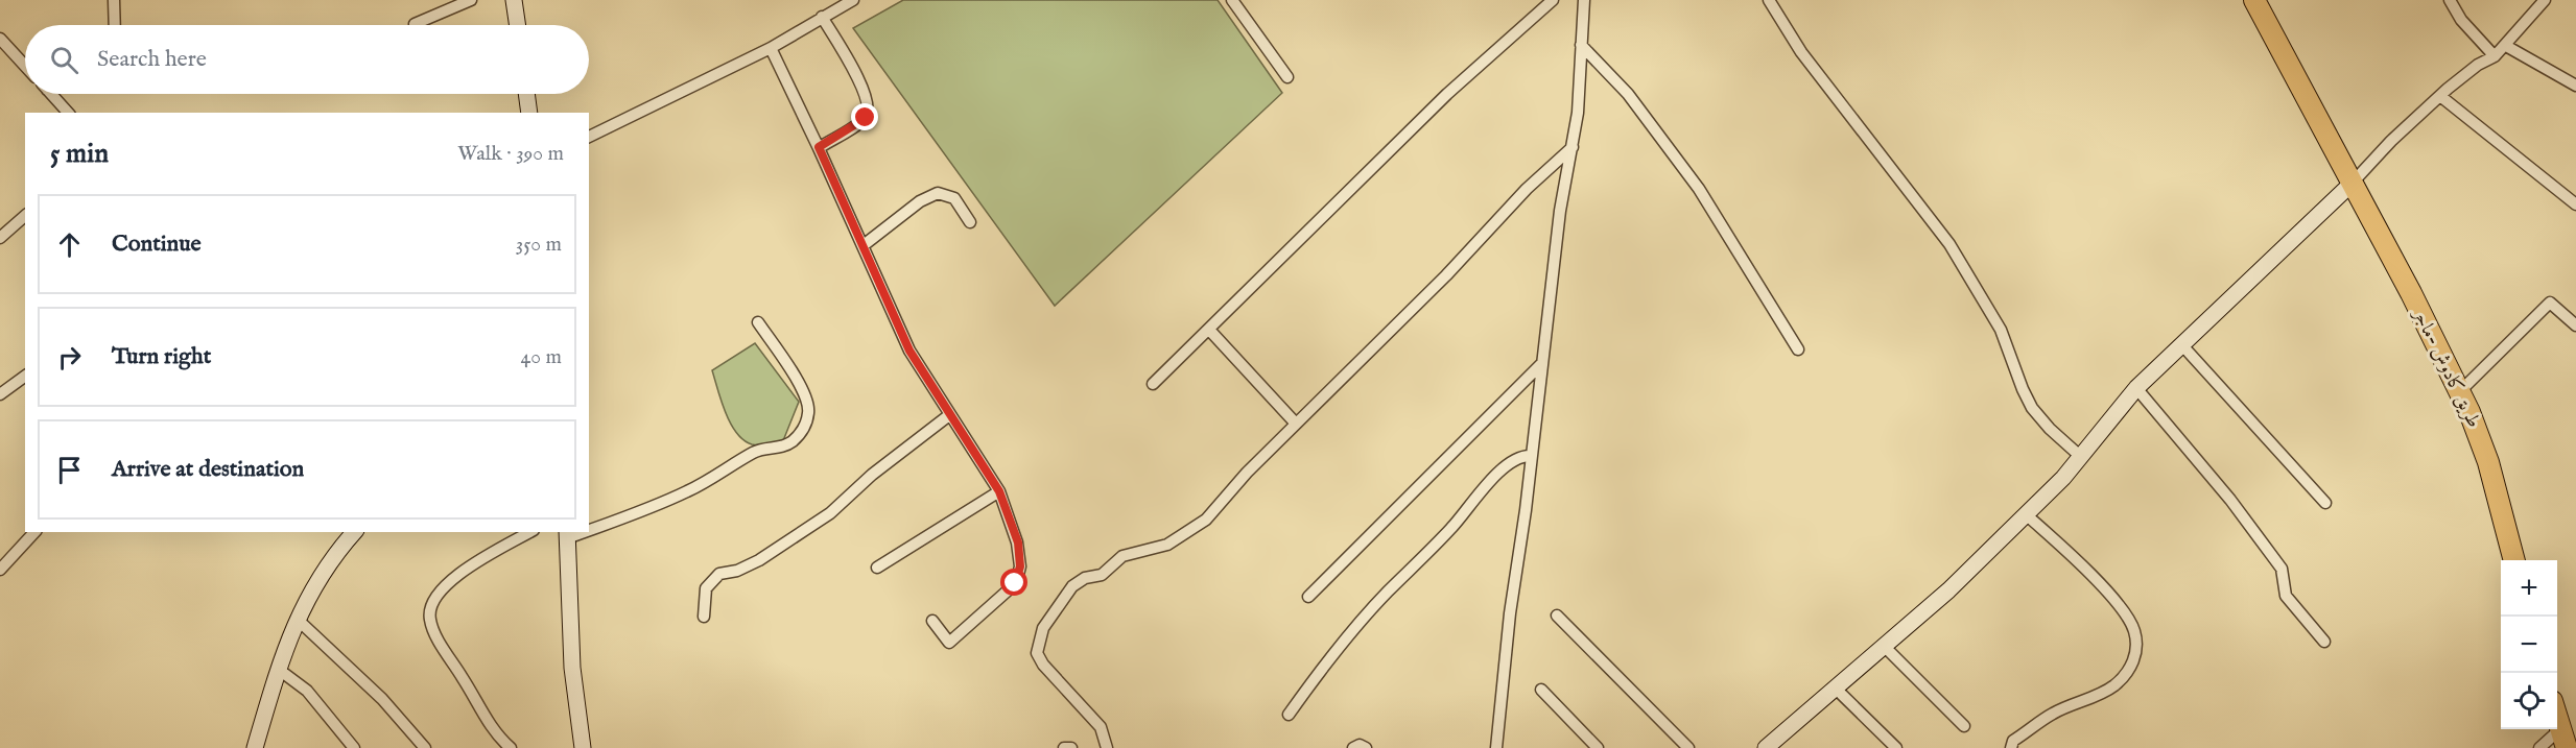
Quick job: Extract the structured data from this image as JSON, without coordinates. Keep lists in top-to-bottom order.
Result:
{
  "streets": {
    "highway": ["طريق كادوش -ماجر"]
  },
  "page": {
    "search": "Search here",
    "heading": ["5 min", "Walk · 390 m"],
    "list": [
      ["Continue", "350 m"],
      ["Turn right", "40 m"],
      "Arrive at destination"
    ],
    "map_buttons": ["+", "−"]
  }
}
